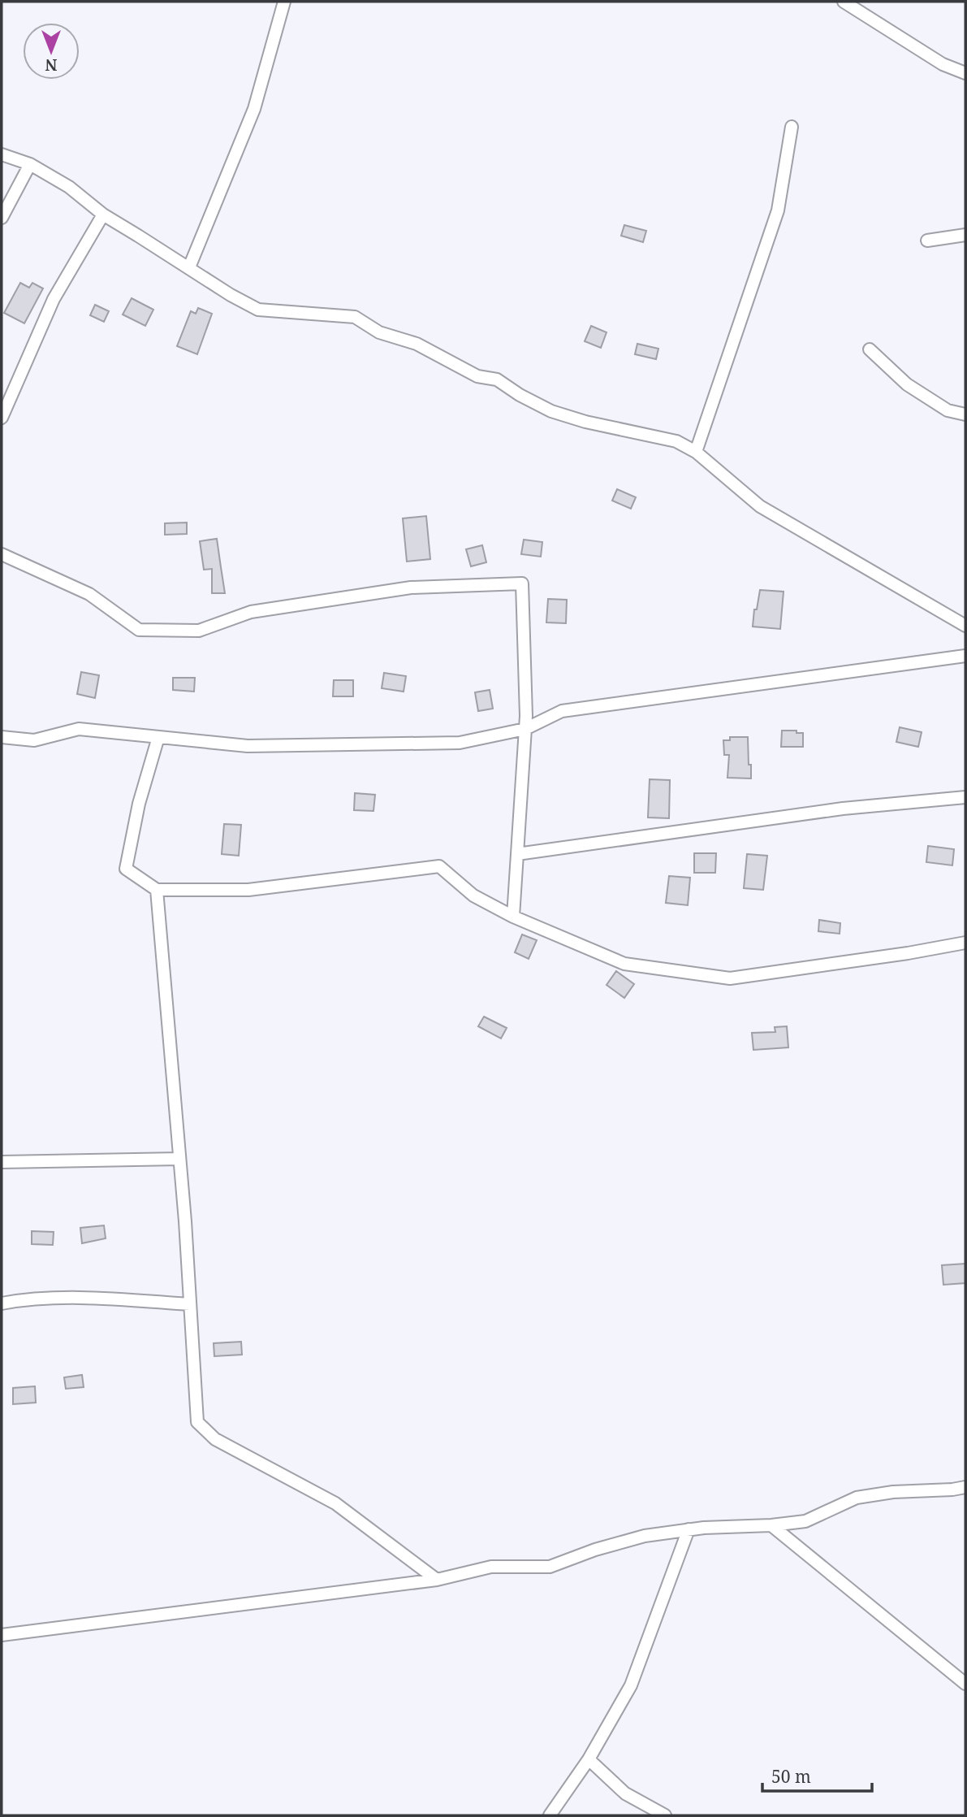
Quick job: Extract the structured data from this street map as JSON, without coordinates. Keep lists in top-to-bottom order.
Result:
{
  "scale_bar": "50 m",
  "north": "bottom"
}
